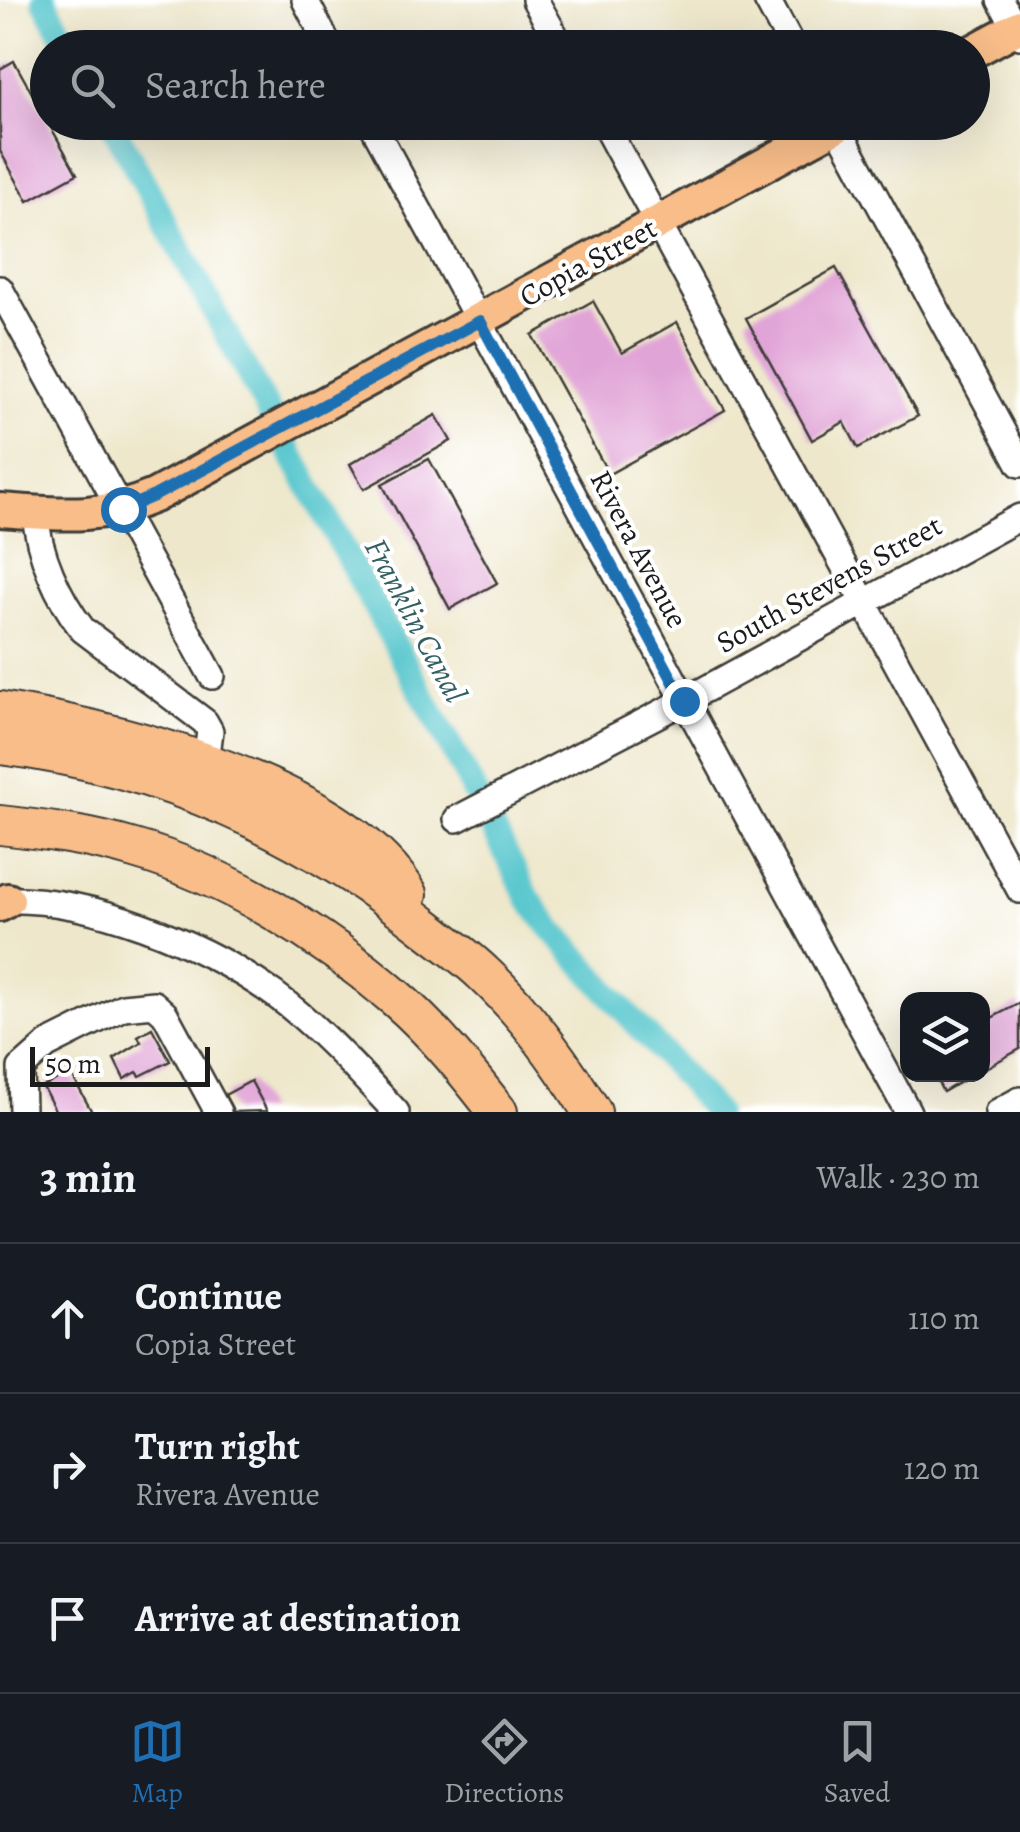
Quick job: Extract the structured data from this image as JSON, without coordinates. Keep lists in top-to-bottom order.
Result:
{
  "streets": {
    "main road": ["Copia Street"],
    "street": ["Rivera Avenue", "South Stevens Street"]
  },
  "crossings": [
    ["Copia Street", "Rivera Avenue"],
    ["Rivera Avenue", "South Stevens Street"]
  ],
  "water": ["Franklin Canal"],
  "scale_bar": "50 m",
  "page": {
    "search": "Search here",
    "scale": "50 m",
    "heading": ["3 min", "Walk · 230 m"],
    "list": [
      ["Continue", "Copia Street", "110 m"],
      ["Turn right", "Rivera Avenue", "120 m"],
      "Arrive at destination"
    ],
    "nav": ["Map", "Directions", "Saved"]
  }
}
